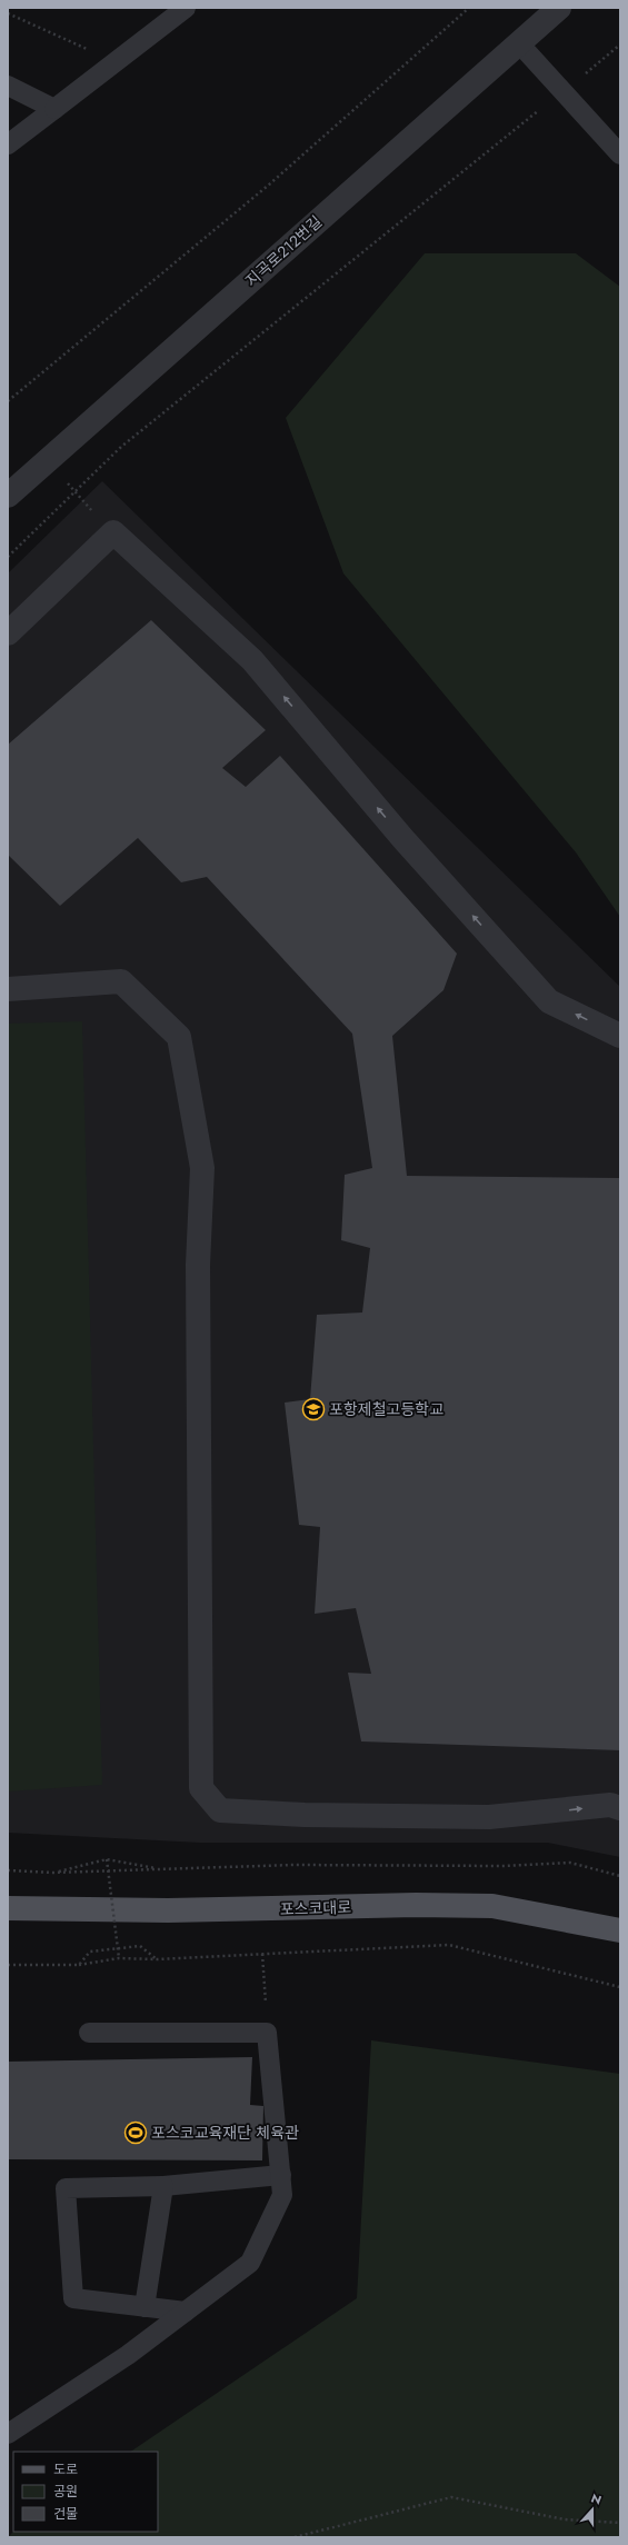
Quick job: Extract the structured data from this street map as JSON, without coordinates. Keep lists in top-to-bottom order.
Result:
{
  "streets": {
    "main road": ["포스코대로"],
    "street": ["지곡로212번길"]
  },
  "places": {
    "school or university": ["포항제철고등학교"],
    "sports": ["포스코교육재단 체육관"]
  },
  "legend": ["도로", "공원", "건물"],
  "north": "top"
}
